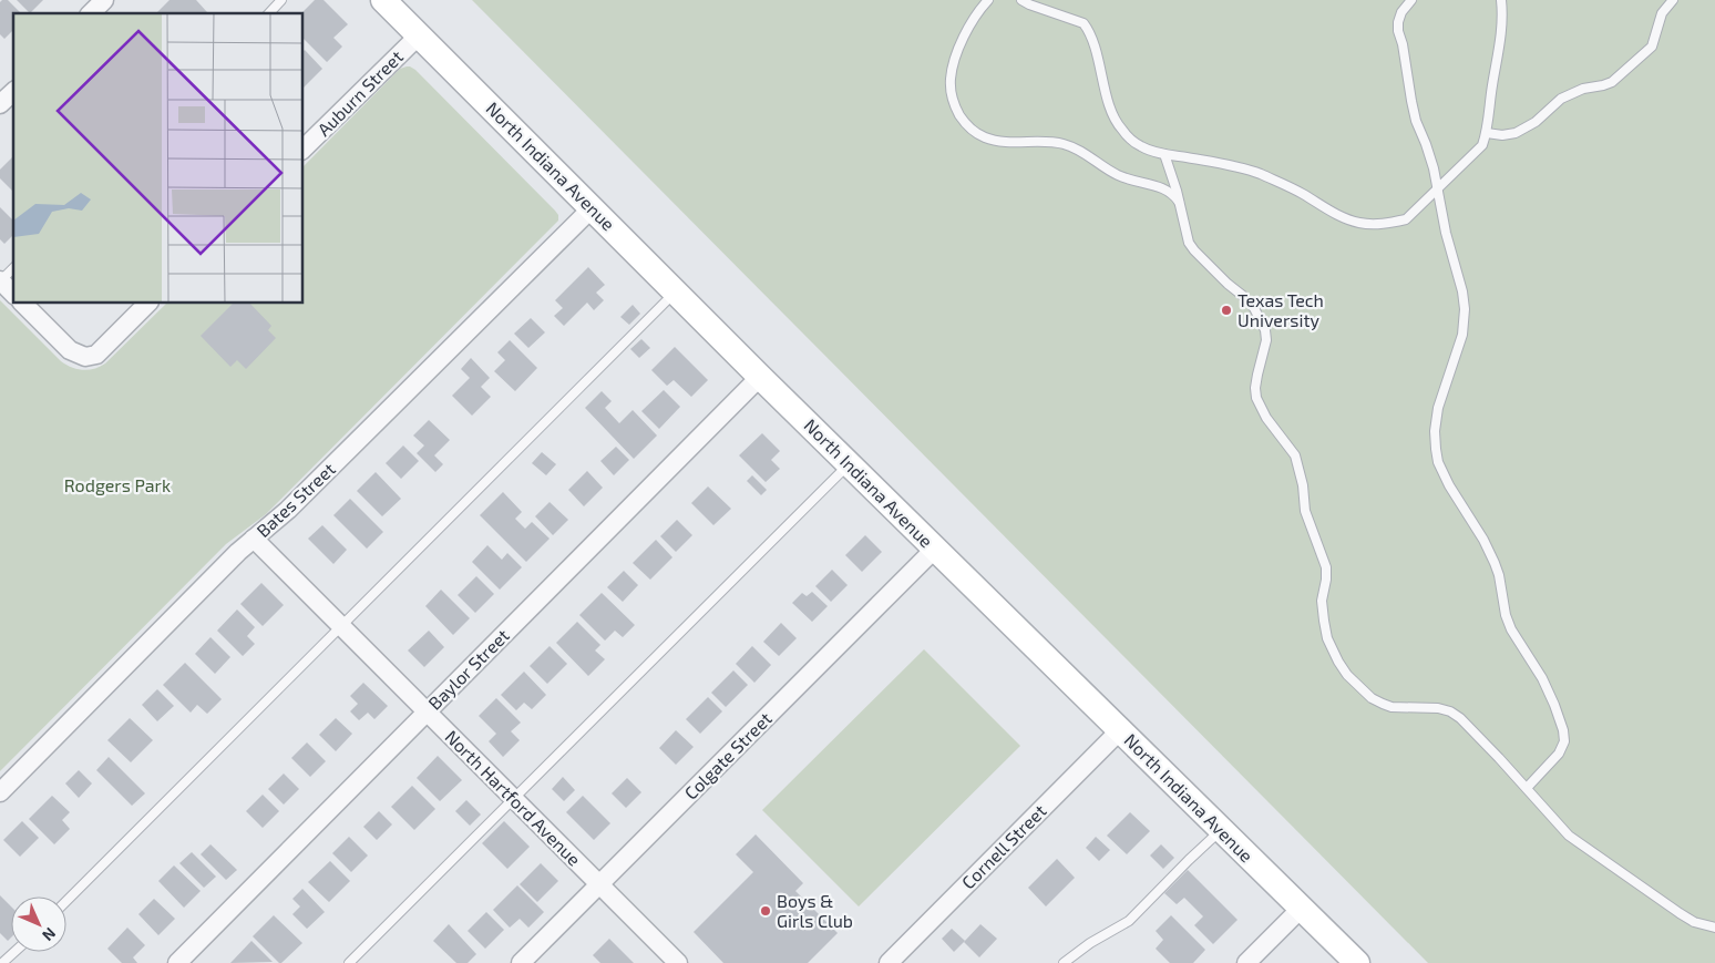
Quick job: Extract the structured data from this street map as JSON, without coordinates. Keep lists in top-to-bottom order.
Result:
{
  "streets": {
    "main road": ["North Indiana Avenue"],
    "street": [
      "Auburn Street",
      "Bates Street",
      "Baylor Street",
      "Colgate Street",
      "North Hartford Avenue",
      "Cornell Street"
    ]
  },
  "crossings": [
    ["Auburn Street", "North Indiana Avenue"],
    ["North Indiana Avenue", "Bates Street"],
    ["North Indiana Avenue", "Baylor Street"],
    ["North Indiana Avenue", "Colgate Street"],
    ["North Indiana Avenue", "Cornell Street"],
    ["Bates Street", "North Hartford Avenue"],
    ["Baylor Street", "North Hartford Avenue"],
    ["Colgate Street", "North Hartford Avenue"]
  ],
  "parks": ["Rodgers Park"],
  "places": ["Texas Tech University", "Boys & Girls Club"],
  "north": "bottom right"
}
